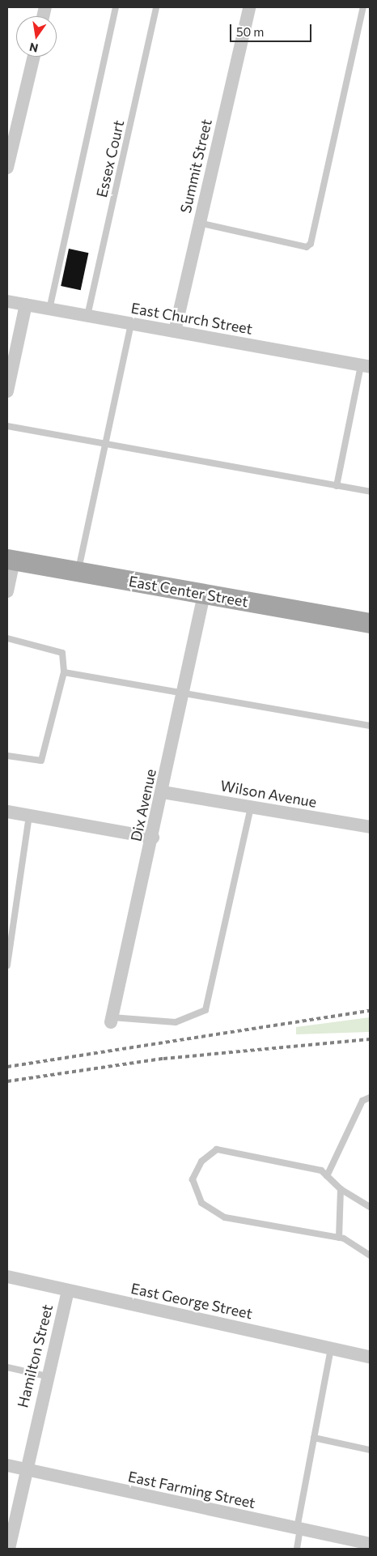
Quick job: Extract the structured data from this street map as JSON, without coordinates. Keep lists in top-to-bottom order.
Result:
{
  "streets": {
    "main road": ["East Center Street"],
    "street": [
      "Summit Street",
      "East Church Street",
      "Wilson Avenue",
      "Dix Avenue",
      "East George Street",
      "Hamilton Street",
      "East Farming Street"
    ],
    "lane": ["Essex Court"]
  },
  "crossings": [
    ["Essex Court", "East Church Street"],
    ["Summit Street", "East Church Street"],
    ["East Center Street", "Dix Avenue"],
    ["Wilson Avenue", "Dix Avenue"],
    ["East George Street", "Hamilton Street"],
    ["Hamilton Street", "East Farming Street"]
  ],
  "scale_bar": "50 m",
  "north": "bottom"
}
